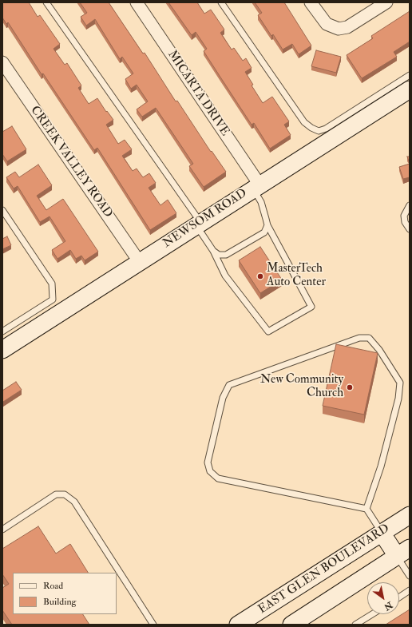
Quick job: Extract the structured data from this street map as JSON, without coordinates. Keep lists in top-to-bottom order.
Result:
{
  "streets": {
    "street": [
      "MICARTA DRIVE",
      "CREEK VALLEY ROAD",
      "NEWSOM ROAD",
      "EAST GLEN BOULEVARD"
    ]
  },
  "crossings": [
    ["MICARTA DRIVE", "NEWSOM ROAD"],
    ["CREEK VALLEY ROAD", "NEWSOM ROAD"]
  ],
  "places": ["MasterTech Auto Center", "New Community Church"],
  "legend": ["Road", "Building"],
  "north": "bottom right"
}
